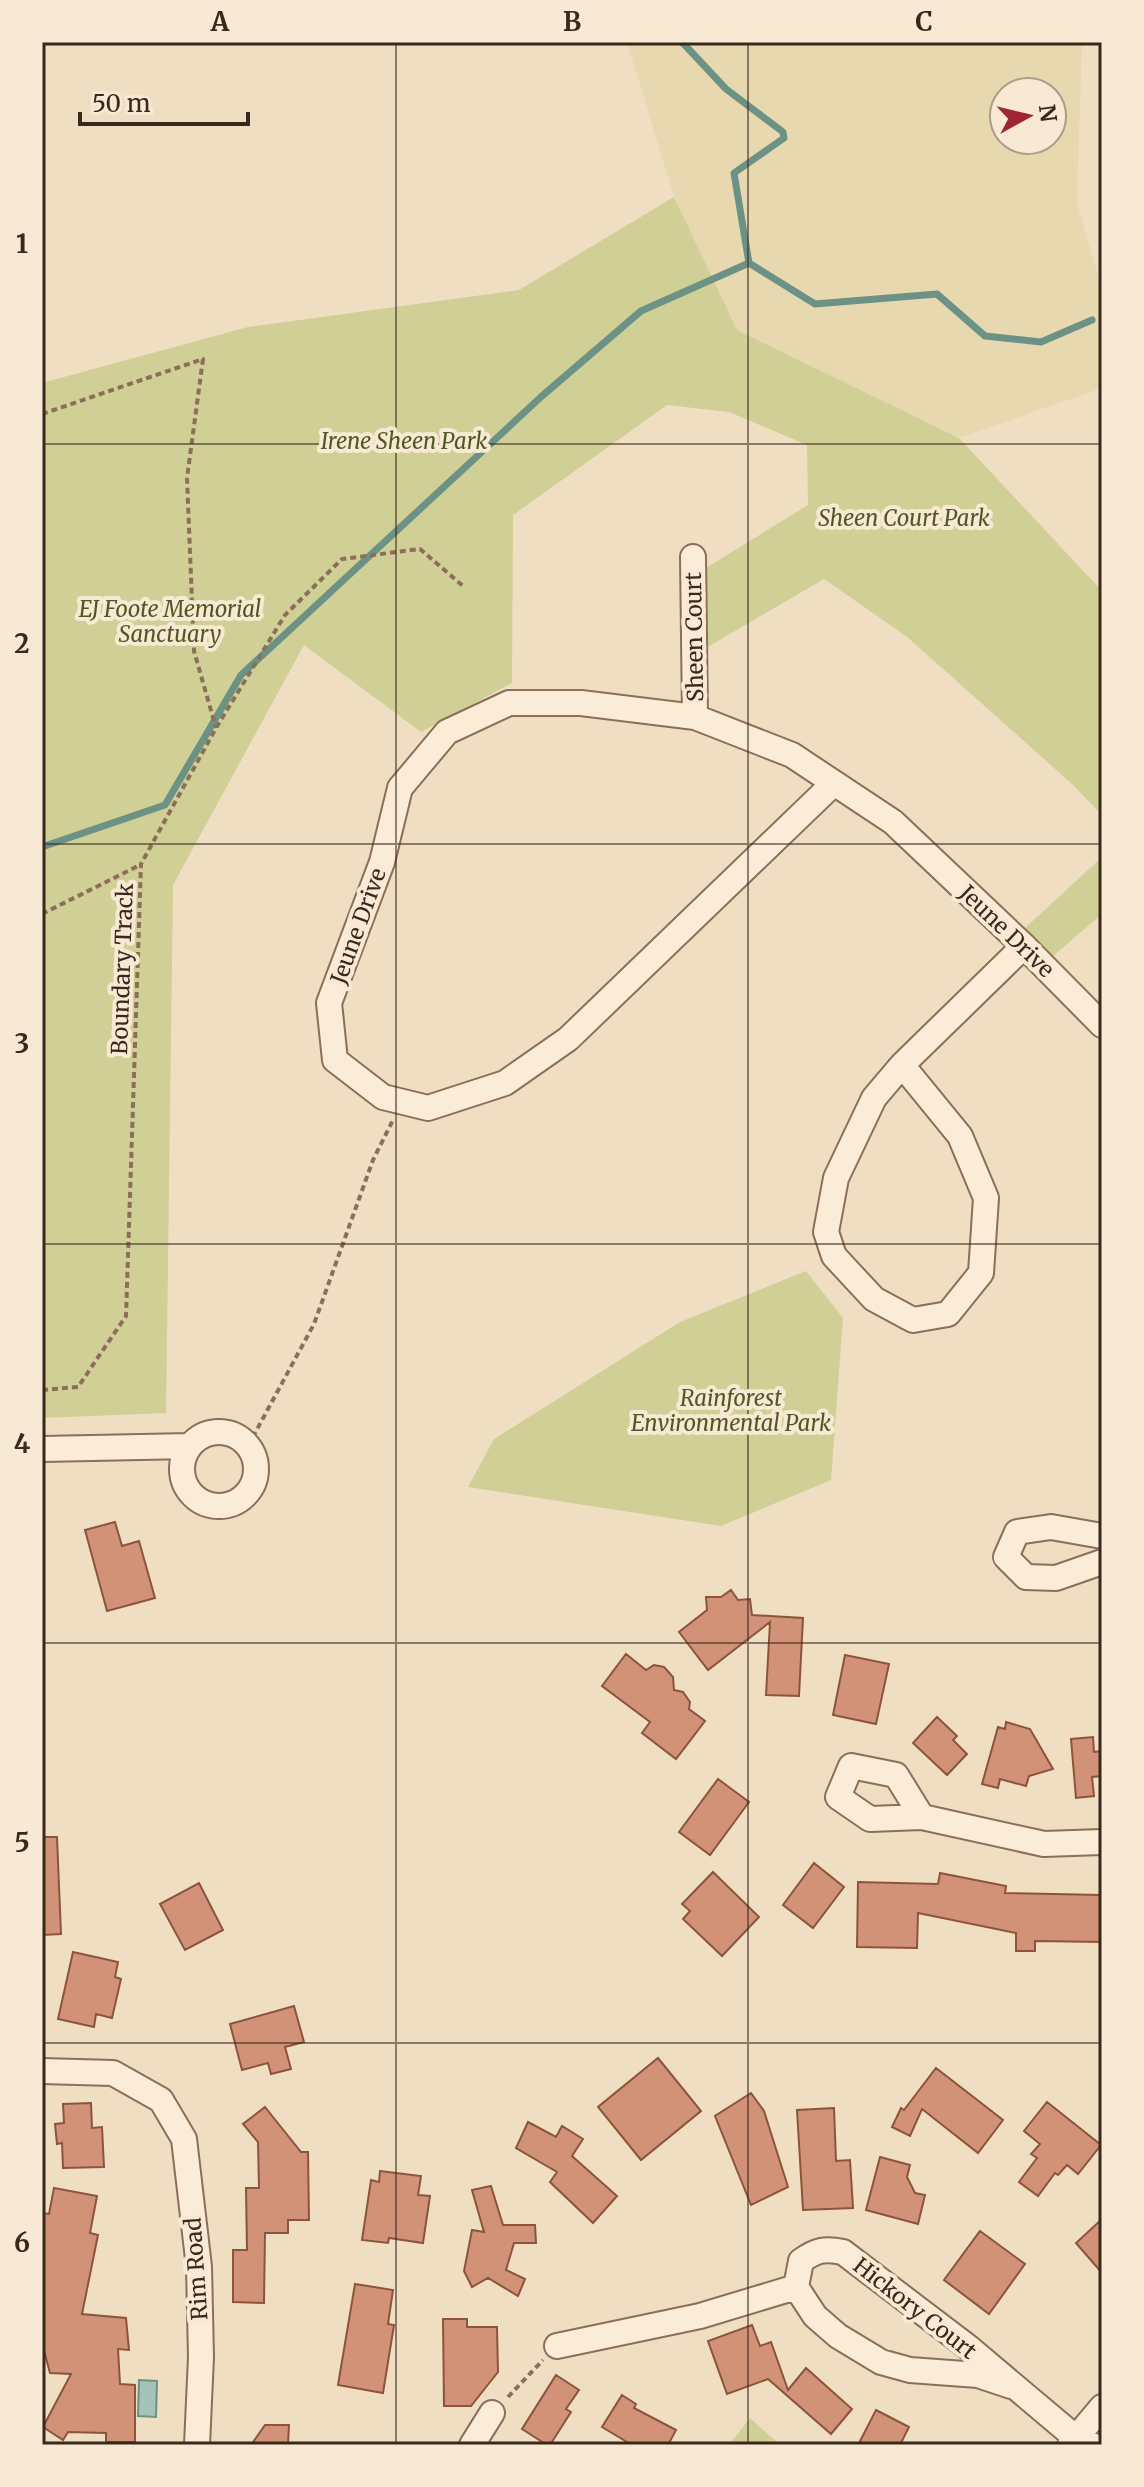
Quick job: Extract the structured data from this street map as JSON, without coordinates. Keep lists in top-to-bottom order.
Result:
{
  "streets": {
    "street": [
      "Sheen Court",
      "Jeune Drive",
      "Rim Road",
      "Hickory Court"
    ],
    "path": ["Boundary Track"]
  },
  "crossings": [
    ["Sheen Court", "Jeune Drive"]
  ],
  "parks": [
    "Irene Sheen Park",
    "Sheen Court Park",
    "EJ Foote Memorial Sanctuary",
    "Rainforest Environmental Park"
  ],
  "scale_bar": "50 m",
  "north": "right",
  "grid": {
    "columns": ["A", "B", "C"],
    "rows": [
      "1",
      "2",
      "3",
      "4",
      "5",
      "6"
    ]
  }
}
